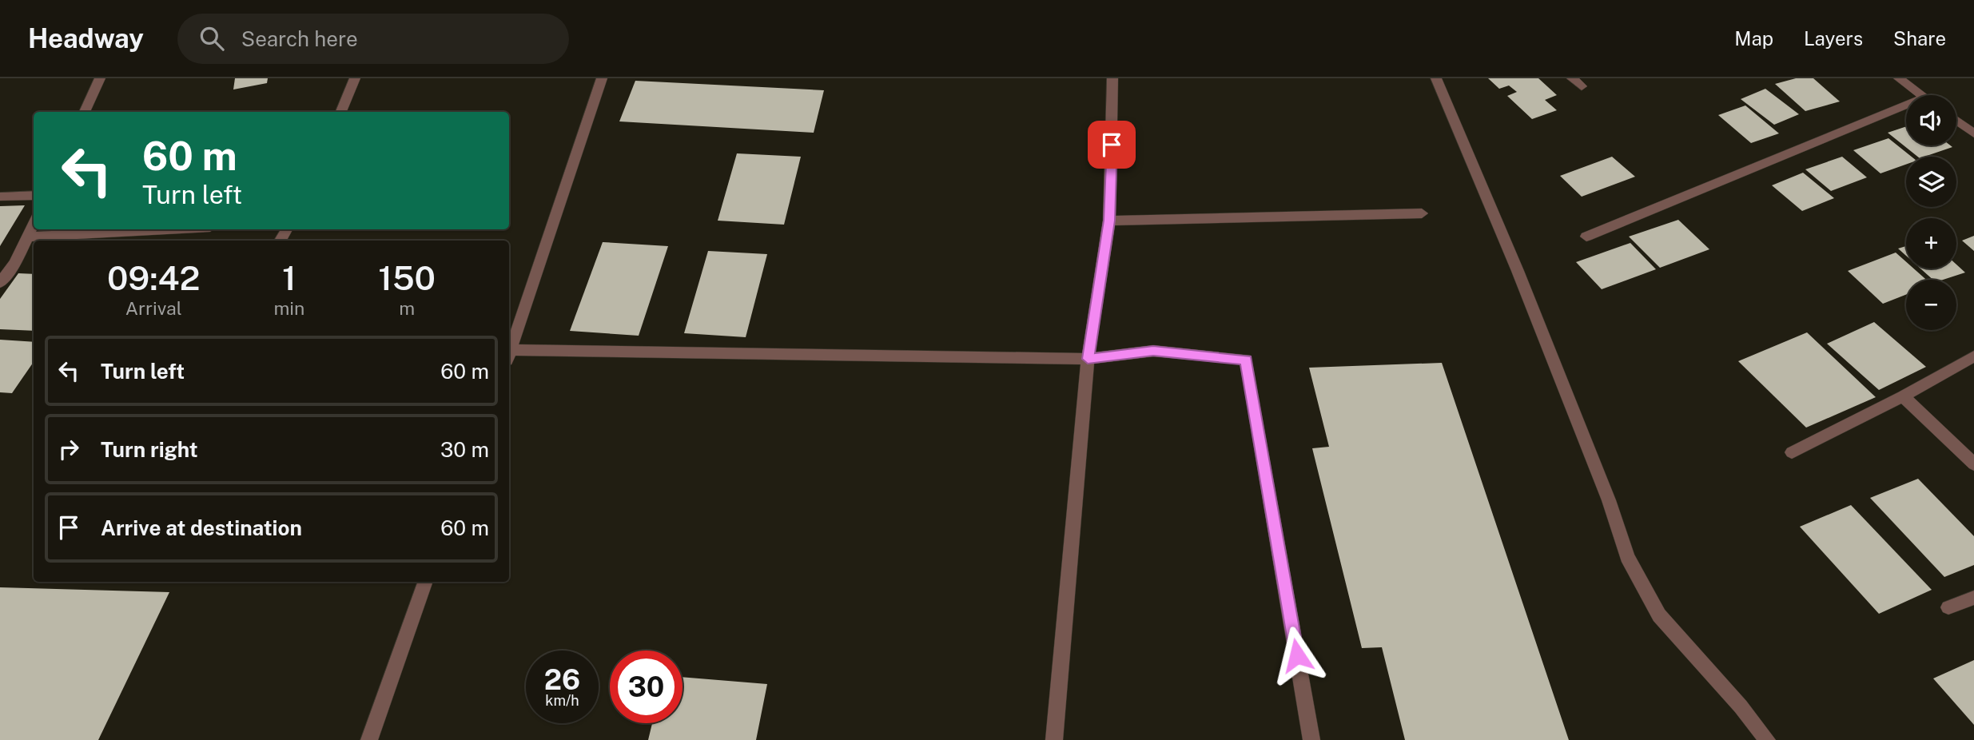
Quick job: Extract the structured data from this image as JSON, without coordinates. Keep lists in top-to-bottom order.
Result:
{
  "page": {
    "header": "Headway",
    "search": "Search here",
    "nav": ["Map", "Layers", "Share"],
    "map_buttons": ["+", "−"],
    "turn": ["60 m", "Turn left"],
    "eta": [
      "09:42",
      "Arrival",
      "1",
      "min",
      "150",
      "m"
    ],
    "list": [
      {
        "name": "Turn left",
        "value": "60 m"
      },
      {
        "name": "Turn right",
        "value": "30 m"
      },
      {
        "name": "Arrive at destination",
        "value": "60 m"
      }
    ],
    "speed": "26 km/h",
    "limit": "30"
  }
}
